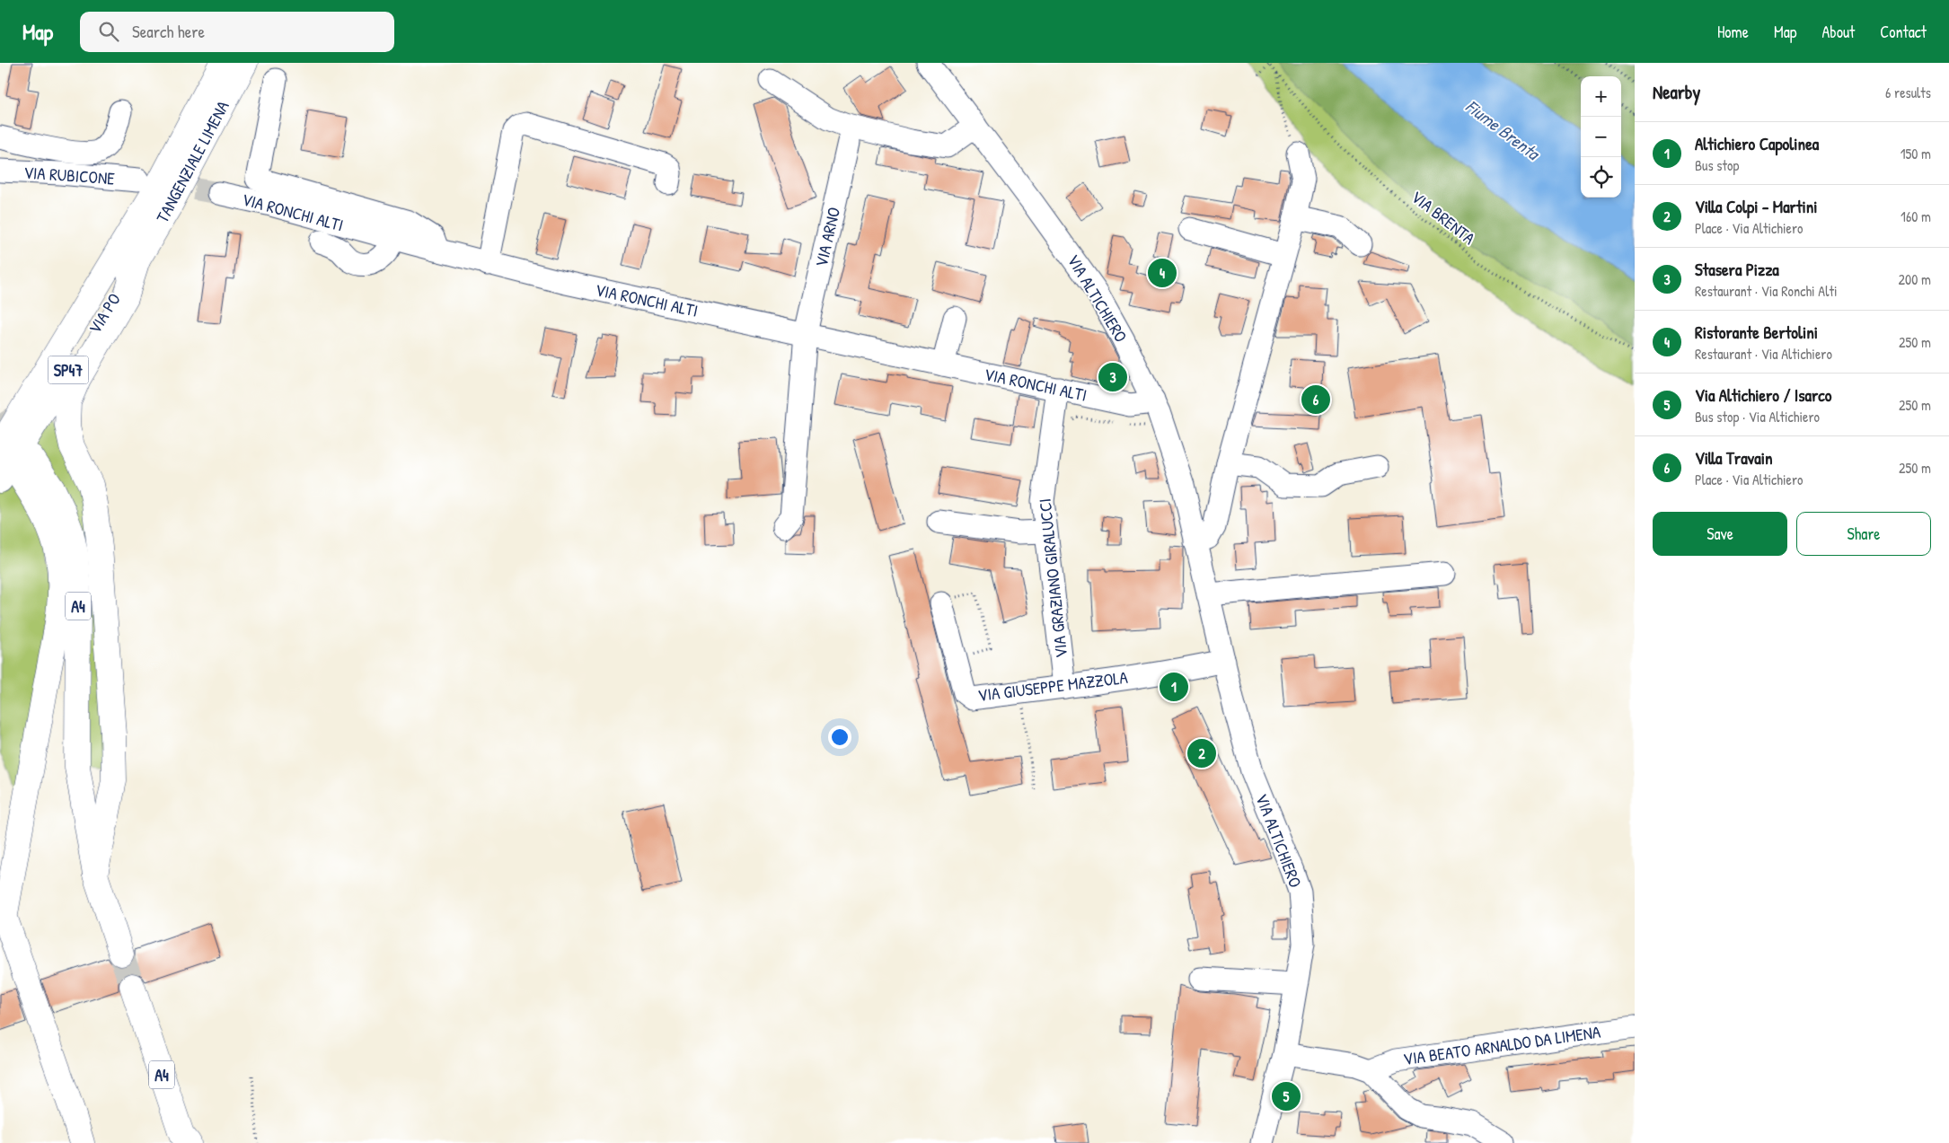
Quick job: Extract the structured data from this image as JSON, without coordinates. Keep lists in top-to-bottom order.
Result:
{
  "streets": {
    "highway": [
      "TANGENZIALE LIMENA",
      "VIA PO",
      "SP47",
      "A4"
    ],
    "street": [
      "VIA RUBICONE",
      "VIA RONCHI ALTI",
      "VIA ARNO",
      "VIA ALTICHIERO",
      "VIA GRAZIANO GIRALUCCI",
      "VIA GIUSEPPE MAZZOLA",
      "VIA BEATO ARNALDO DA LIMENA"
    ],
    "path": ["VIA BRENTA"]
  },
  "crossings": [
    ["TANGENZIALE LIMENA", "VIA PO"],
    ["VIA RONCHI ALTI", "VIA ARNO"],
    ["VIA RONCHI ALTI", "VIA ALTICHIERO"],
    ["VIA RONCHI ALTI", "VIA GRAZIANO GIRALUCCI"],
    ["VIA ALTICHIERO", "VIA GIUSEPPE MAZZOLA"],
    ["VIA ALTICHIERO", "VIA BEATO ARNALDO DA LIMENA"],
    ["VIA PO", "A4"],
    ["VIA GRAZIANO GIRALUCCI", "VIA GIUSEPPE MAZZOLA"]
  ],
  "water": ["Fiume Brenta"],
  "page": {
    "header": "Map",
    "search": "Search here",
    "nav": [
      "Home",
      "Map",
      "About",
      "Contact"
    ],
    "heading": ["Nearby", "6 results"],
    "map_buttons": ["+", "−"],
    "list": [
      {
        "mark": "1",
        "name": "Altichiero Capolinea",
        "note": "Bus stop",
        "value": "150 m"
      },
      {
        "mark": "2",
        "name": "Villa Colpi - Martini",
        "note": "Place · Via Altichiero",
        "value": "160 m"
      },
      {
        "mark": "3",
        "name": "Stasera Pizza",
        "note": "Restaurant · Via Ronchi Alti",
        "value": "200 m"
      },
      {
        "mark": "4",
        "name": "Ristorante Bertolini",
        "note": "Restaurant · Via Altichiero",
        "value": "250 m"
      },
      {
        "mark": "5",
        "name": "Via Altichiero / Isarco",
        "note": "Bus stop · Via Altichiero",
        "value": "250 m"
      },
      {
        "mark": "6",
        "name": "Villa Travain",
        "note": "Place · Via Altichiero",
        "value": "250 m"
      }
    ],
    "pins": [
      "4",
      "3",
      "6",
      "1",
      "2",
      "5"
    ],
    "buttons": ["Save", "Share"]
  }
}
